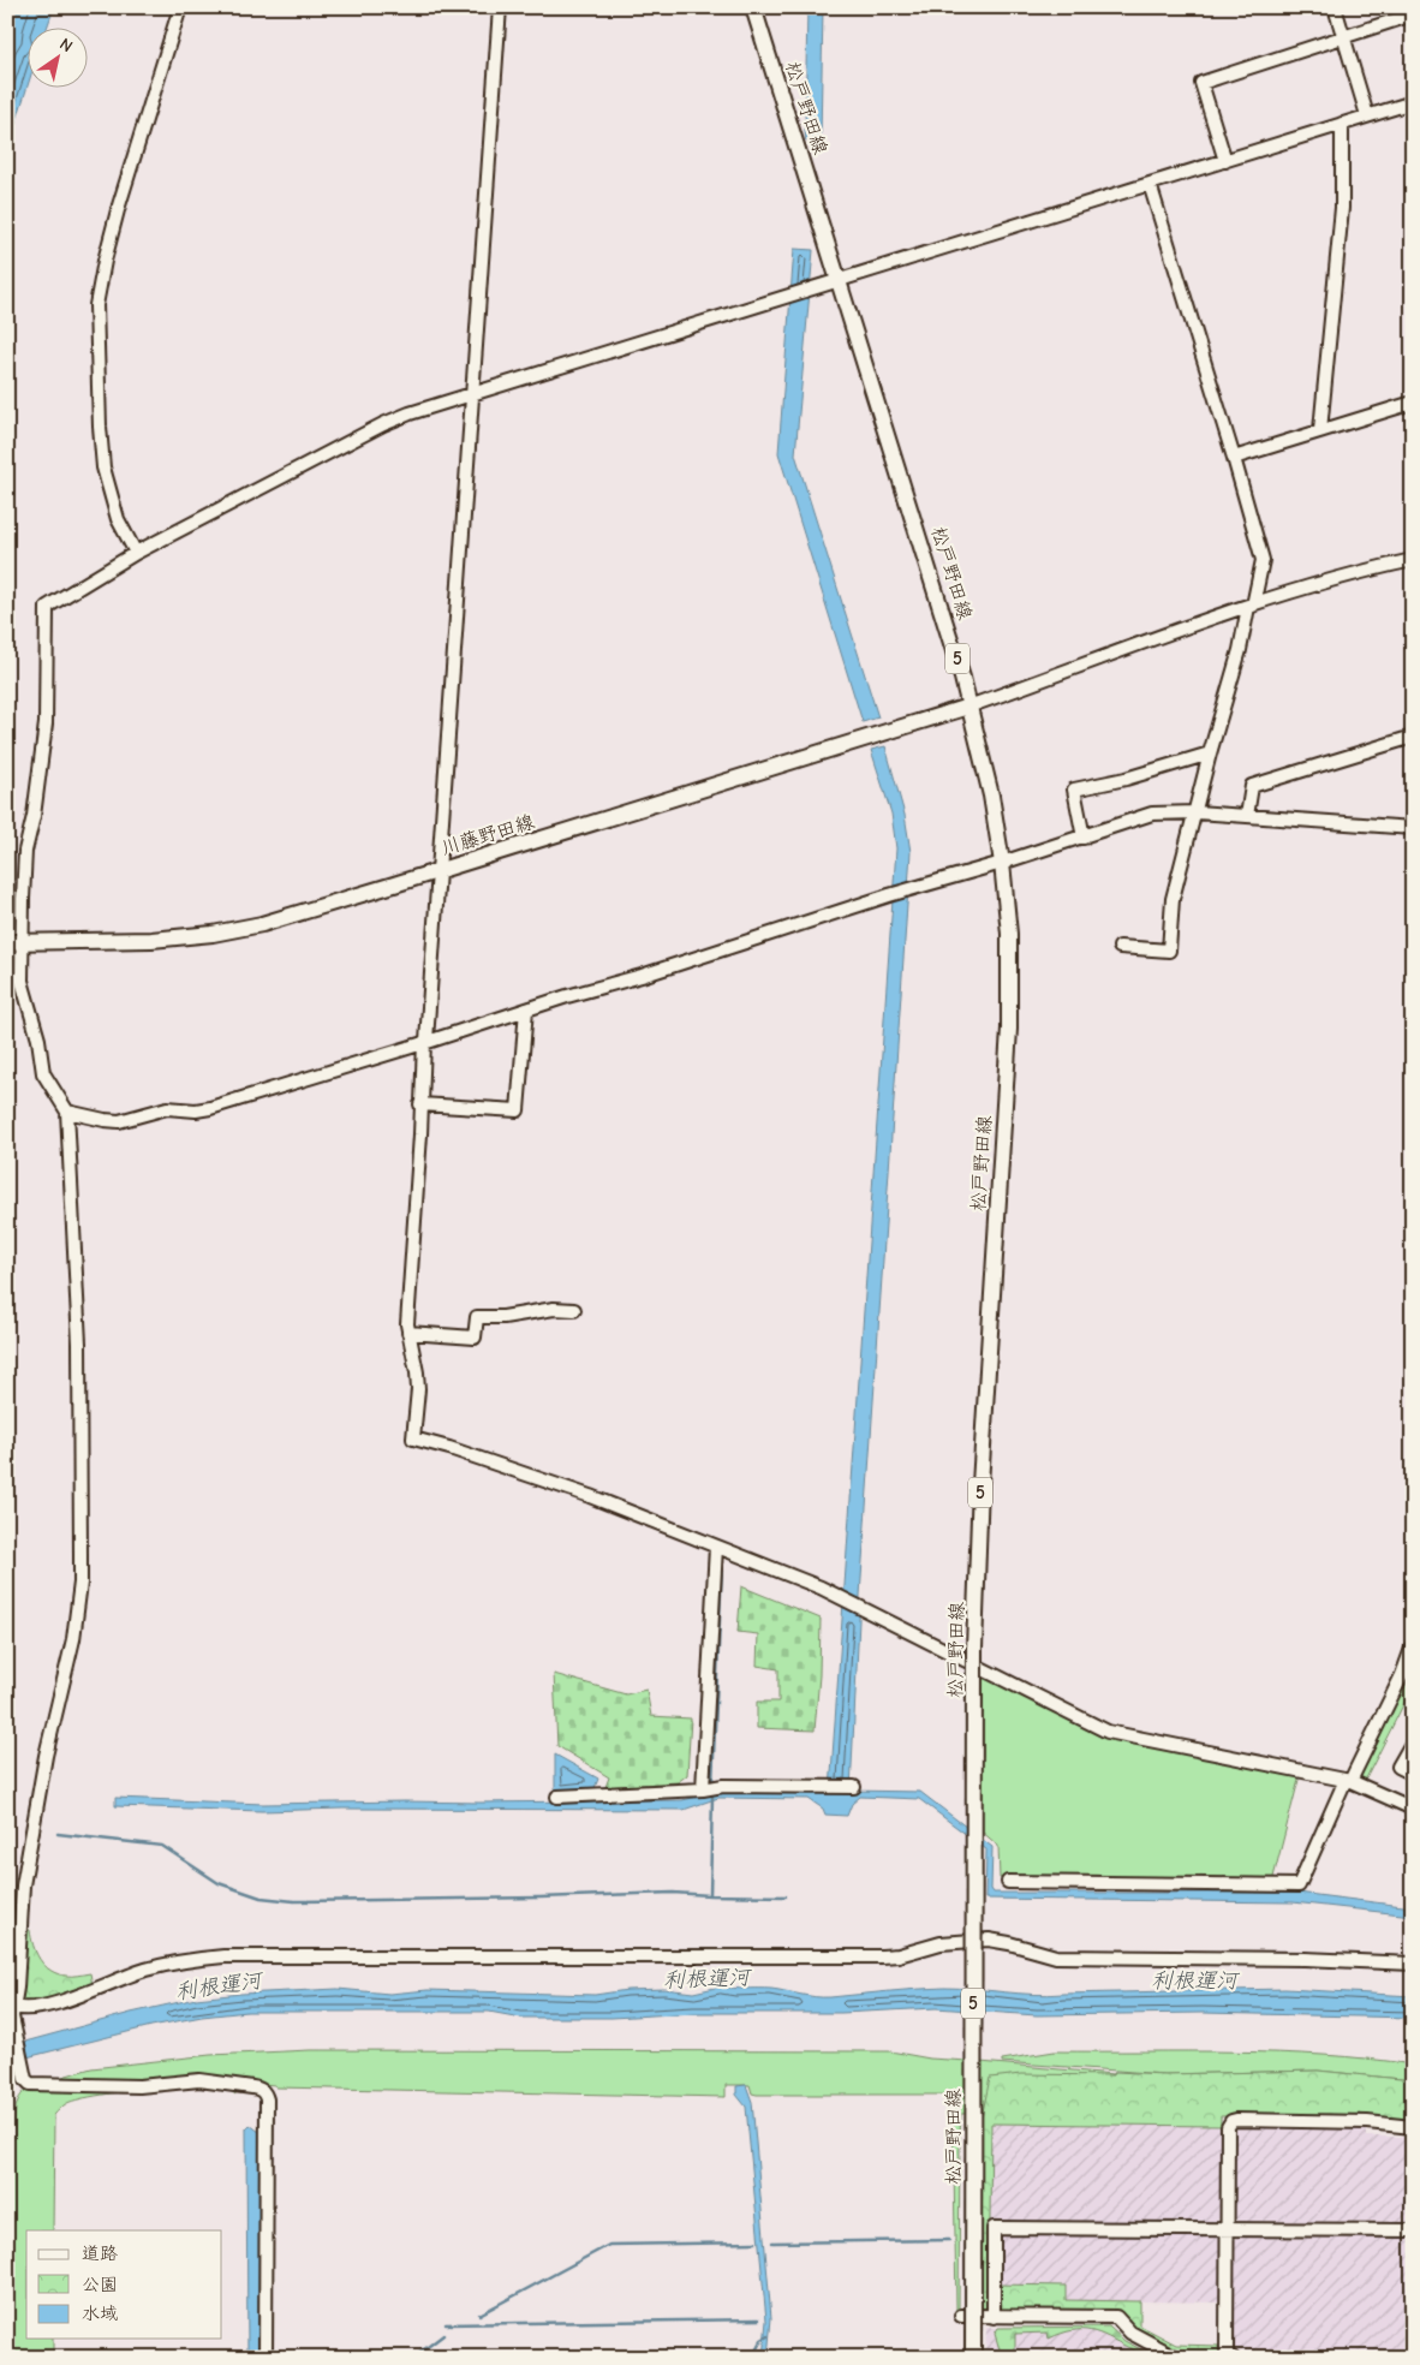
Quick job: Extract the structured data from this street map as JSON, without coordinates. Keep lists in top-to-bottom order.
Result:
{
  "streets": {
    "main road": ["松戸野田線", "5", "川藤野田線"]
  },
  "crossings": [
    ["松戸野田線", "川藤野田線"]
  ],
  "water": ["利根運河"],
  "legend": ["道路", "公園", "水域"],
  "north": "top right"
}
